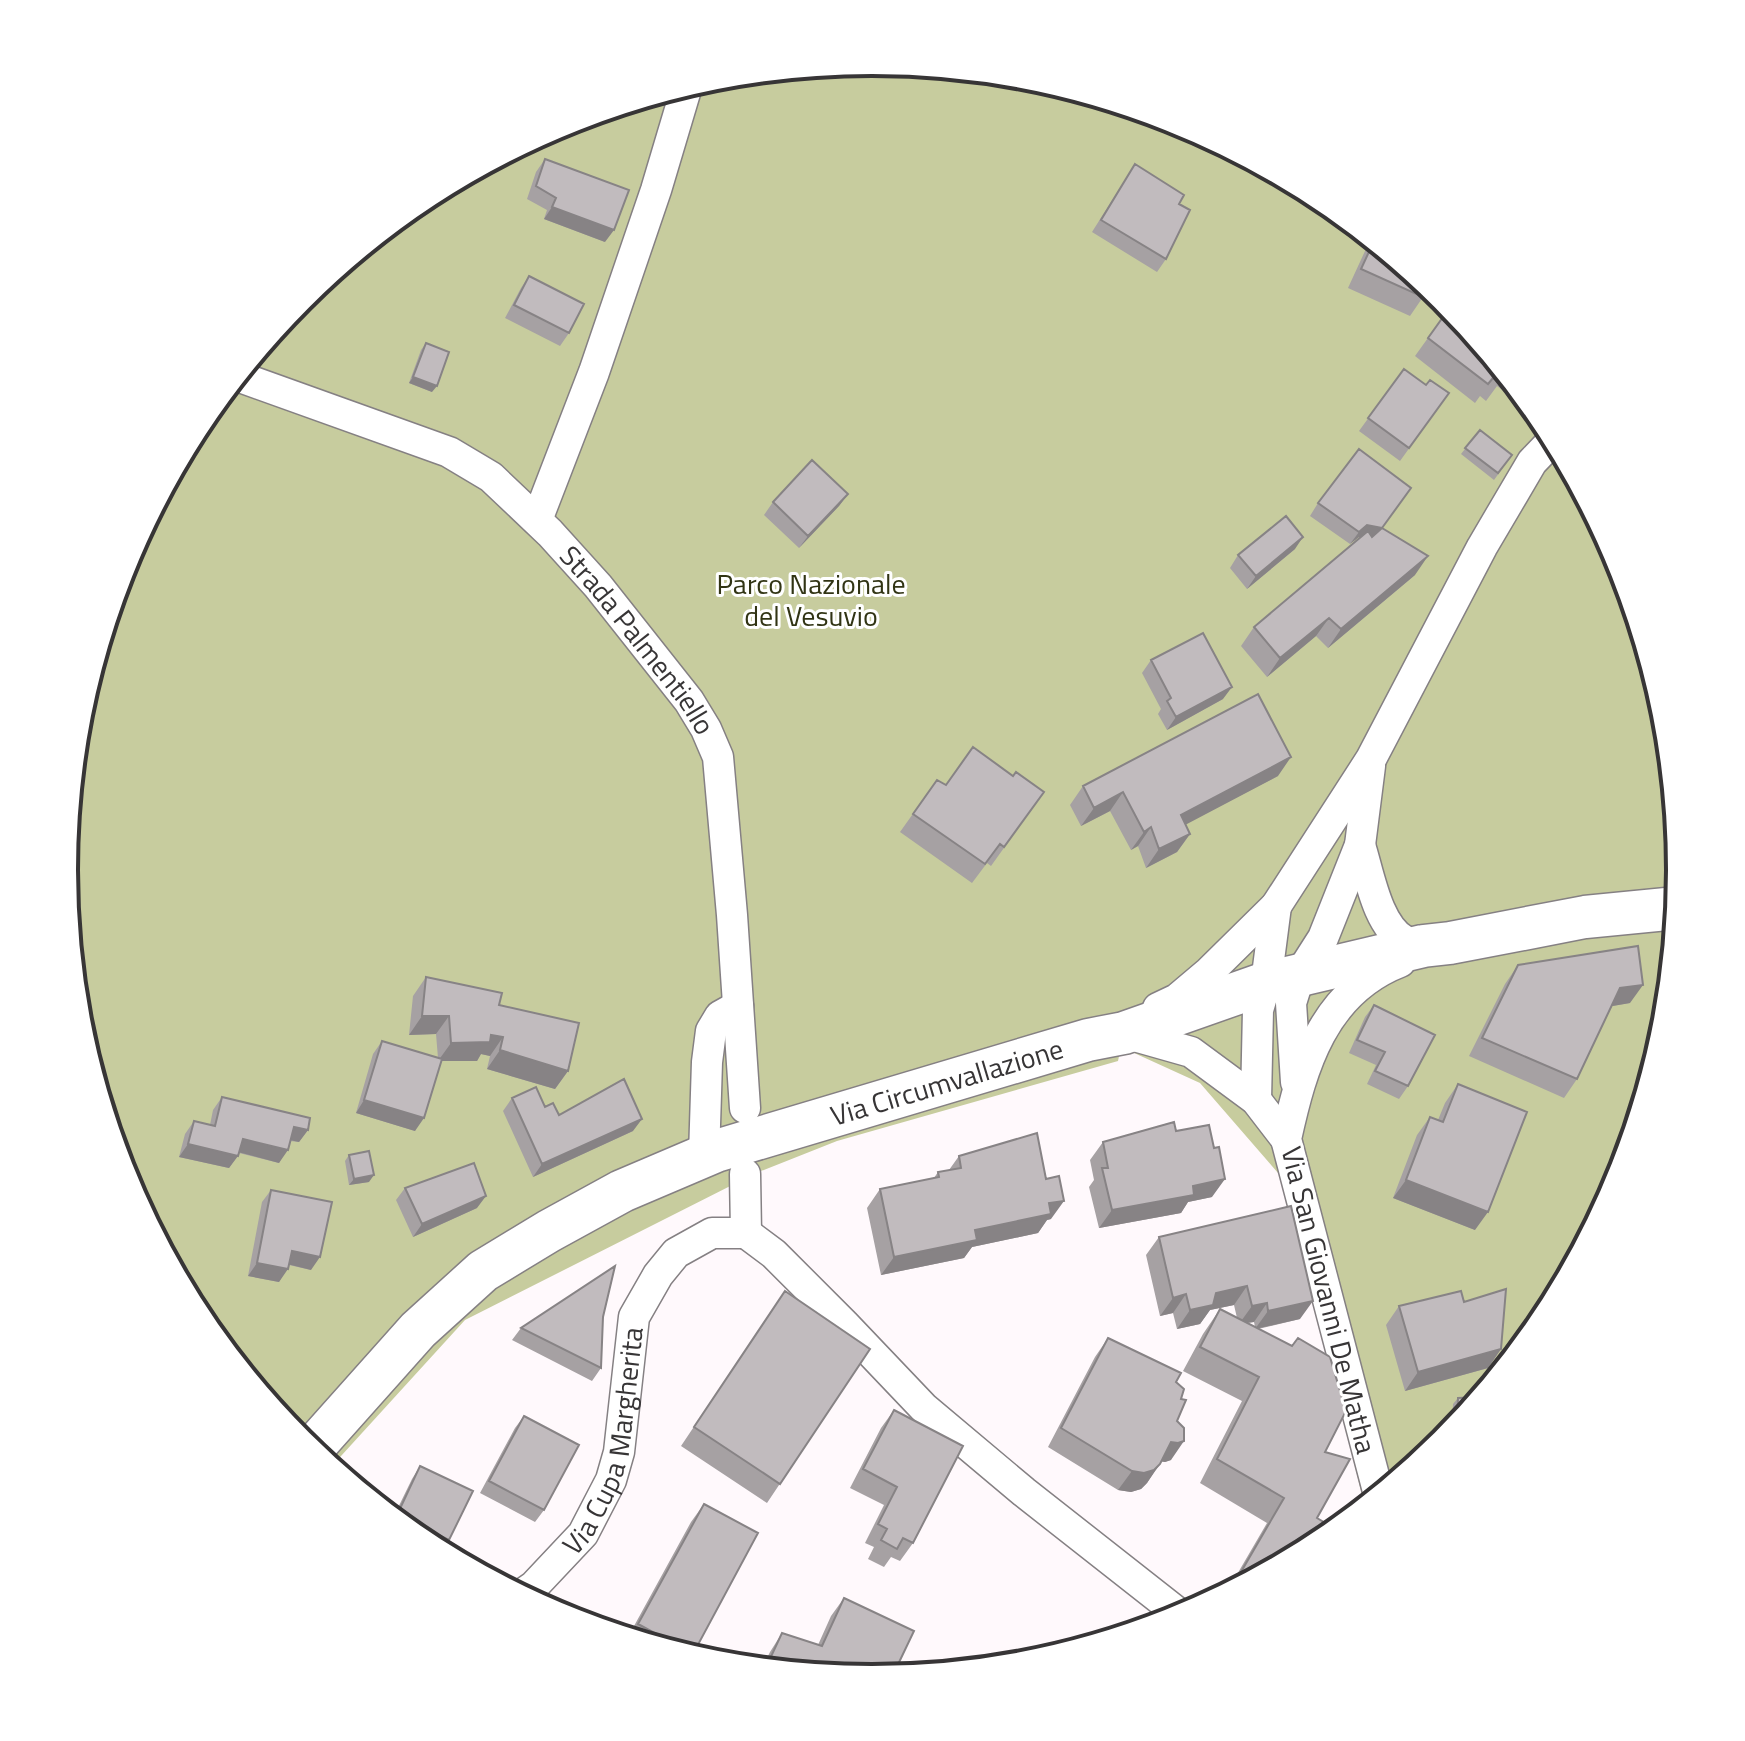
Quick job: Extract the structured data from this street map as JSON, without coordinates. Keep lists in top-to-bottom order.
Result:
{
  "streets": {
    "main road": ["Via Circumvallazione"],
    "street": ["Strada Palmentiello", "Via San Giovanni De Matha", "Via Cupa Margherita"]
  },
  "crossings": [
    ["Via Circumvallazione", "Via San Giovanni De Matha"]
  ],
  "parks": ["Parco Nazionale del Vesuvio"]
}
